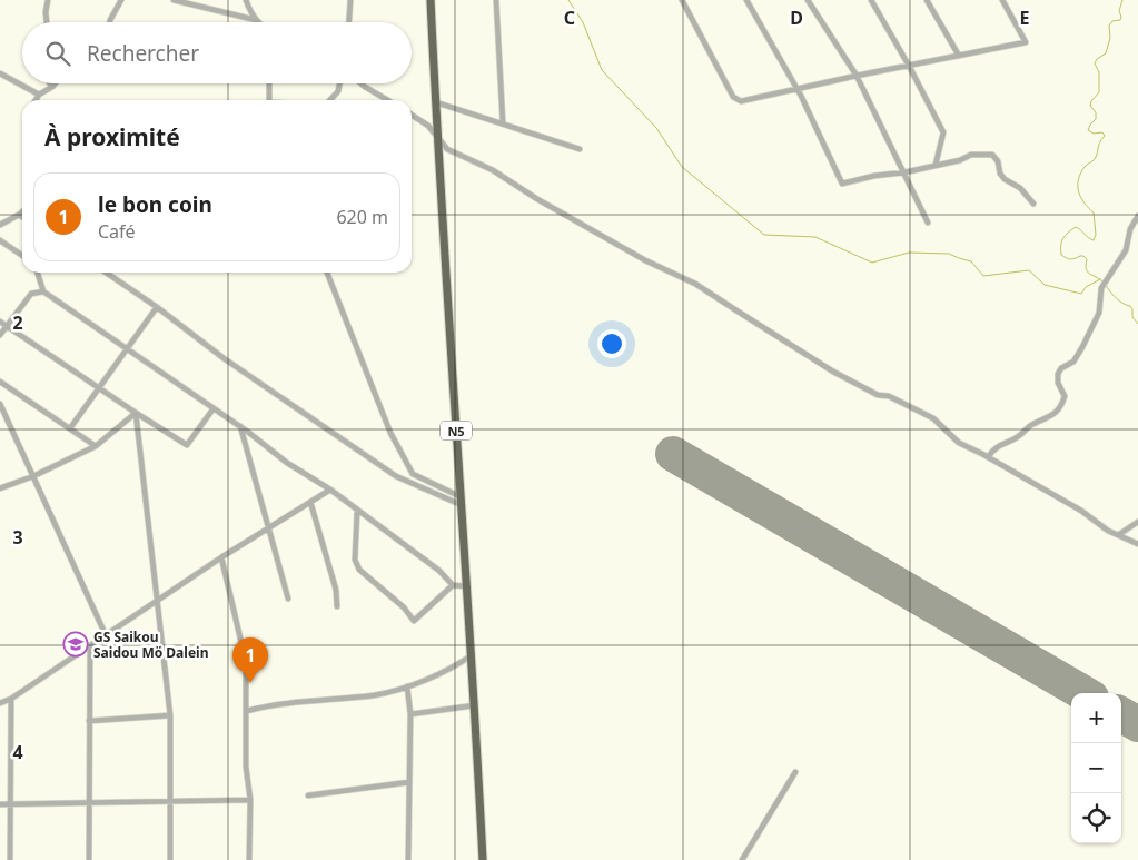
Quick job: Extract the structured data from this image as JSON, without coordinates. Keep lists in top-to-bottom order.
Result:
{
  "streets": {
    "highway": ["N5"]
  },
  "places": {
    "school or university": ["GS Saikou Saidou Mö Dalein"]
  },
  "page": {
    "search": "Rechercher",
    "heading": "À proximité",
    "list": [
      {
        "mark": "1",
        "name": "le bon coin",
        "note": "Café",
        "value": "620 m"
      }
    ],
    "pins": "1",
    "map_buttons": ["+", "−"]
  },
  "grid": {
    "columns": ["C", "D", "E"],
    "rows": ["2", "3", "4"]
  }
}
